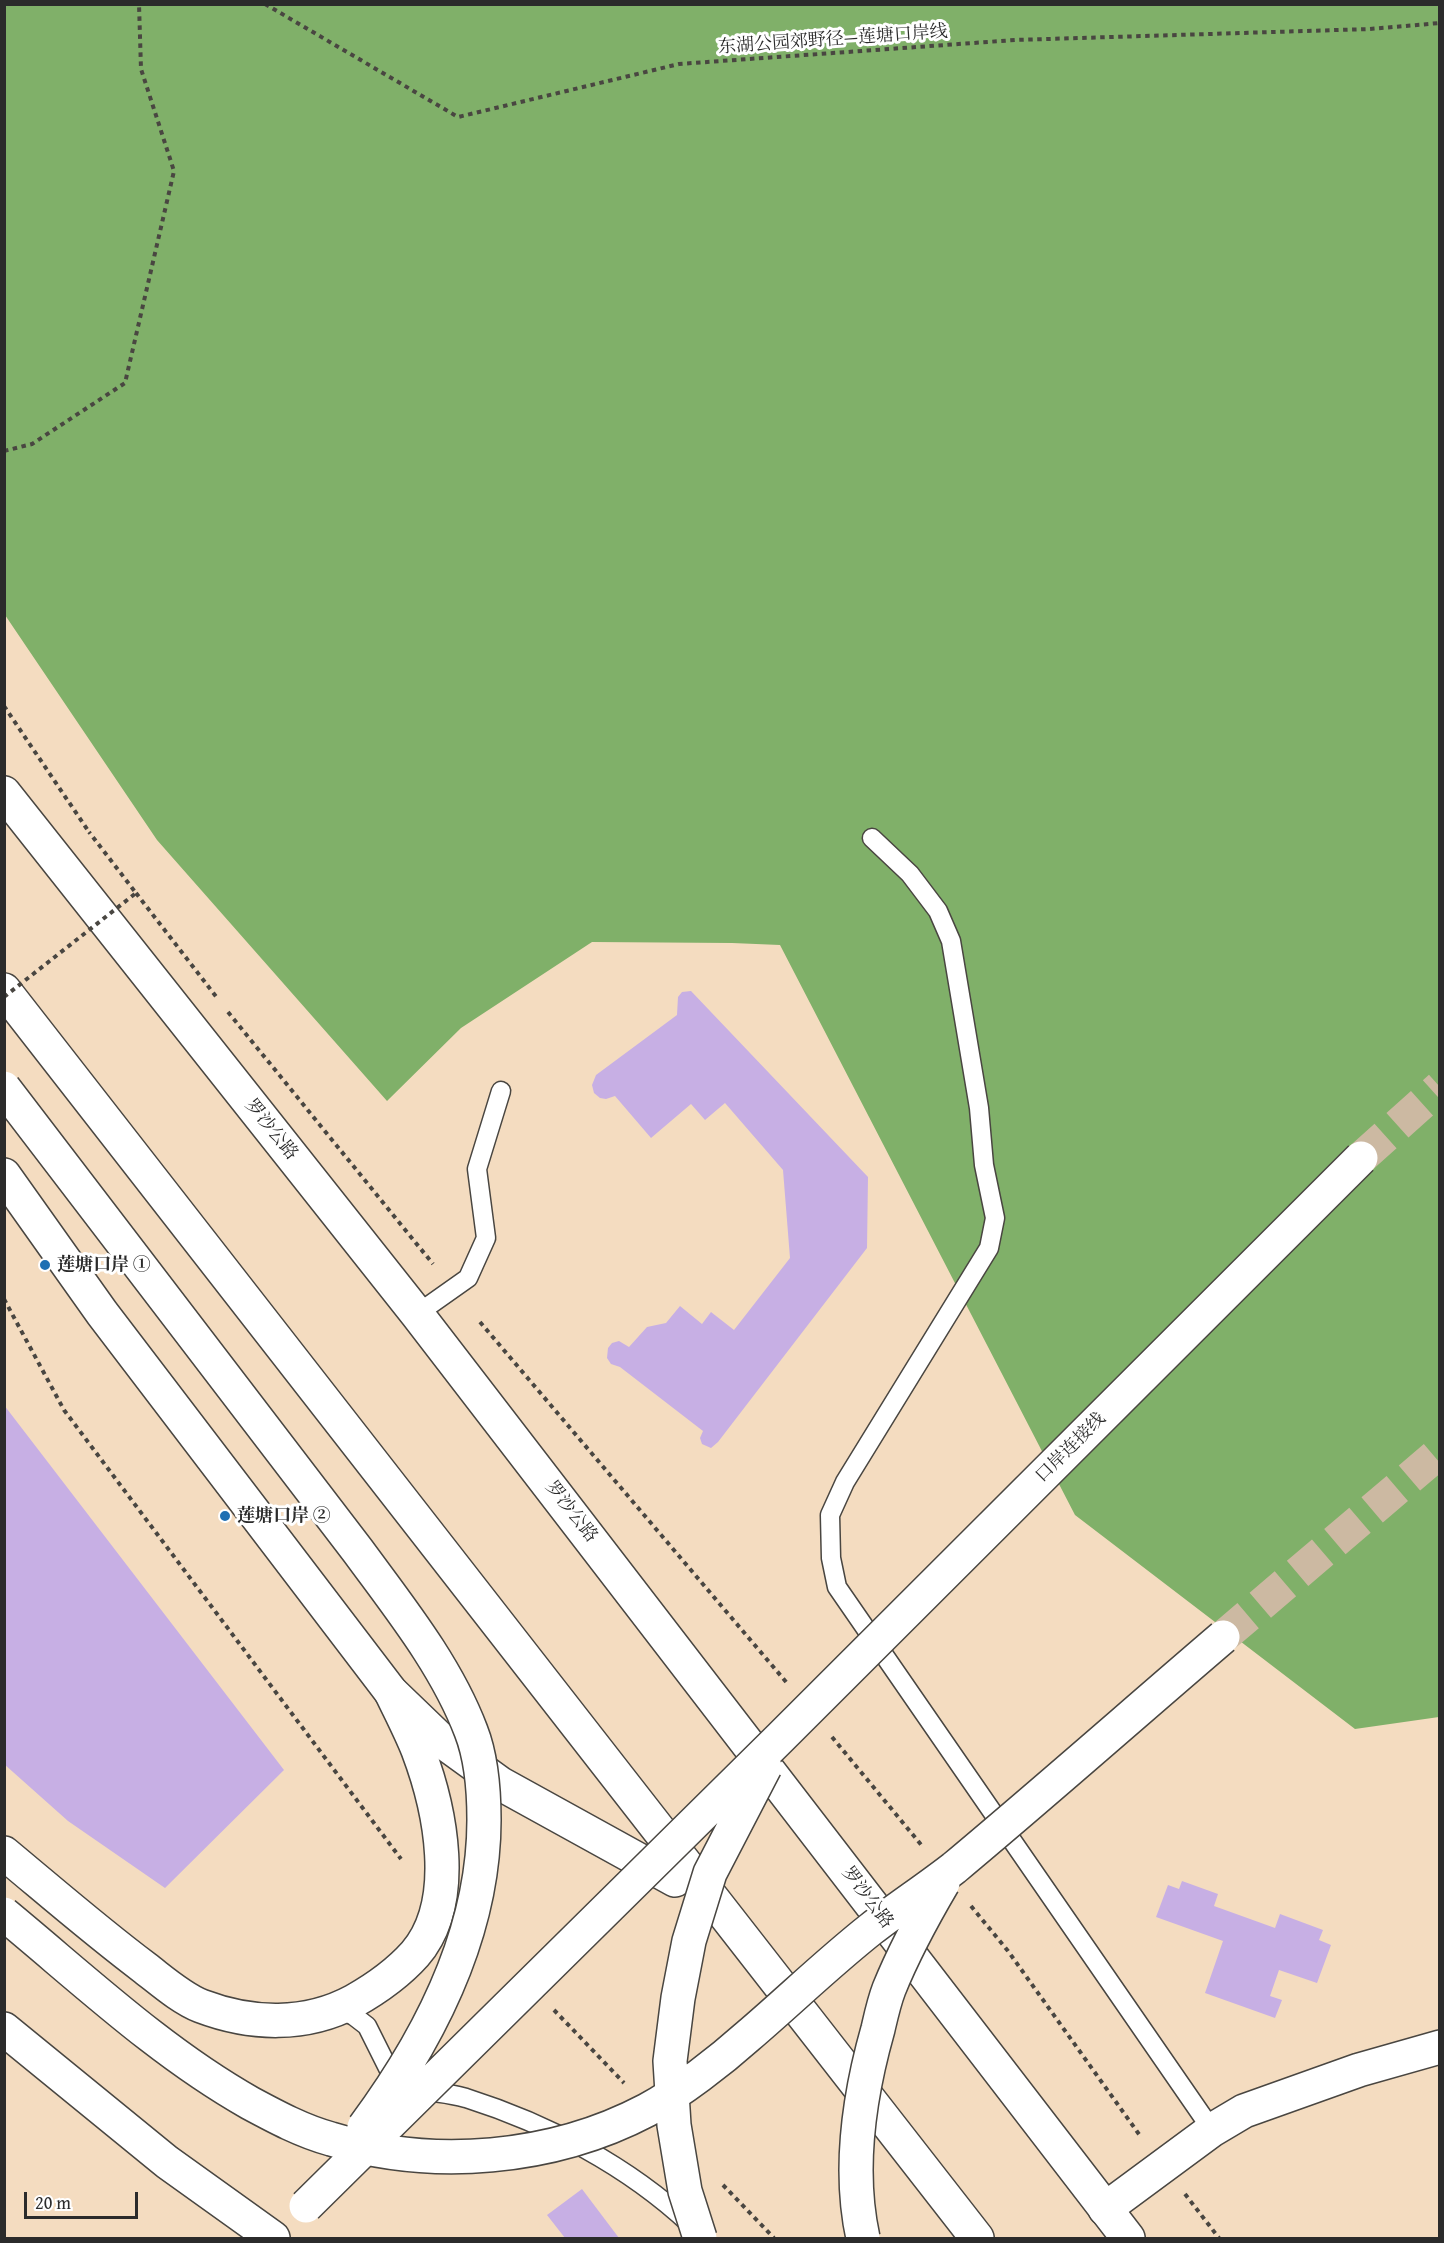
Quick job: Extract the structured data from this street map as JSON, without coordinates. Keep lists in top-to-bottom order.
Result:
{
  "streets": {
    "main road": ["罗沙公路", "口岸连接线"],
    "path": ["东湖公园郊野径—莲塘口岸线"]
  },
  "places": ["莲塘口岸 ①", "莲塘口岸 ②"],
  "scale_bar": "20 m"
}
